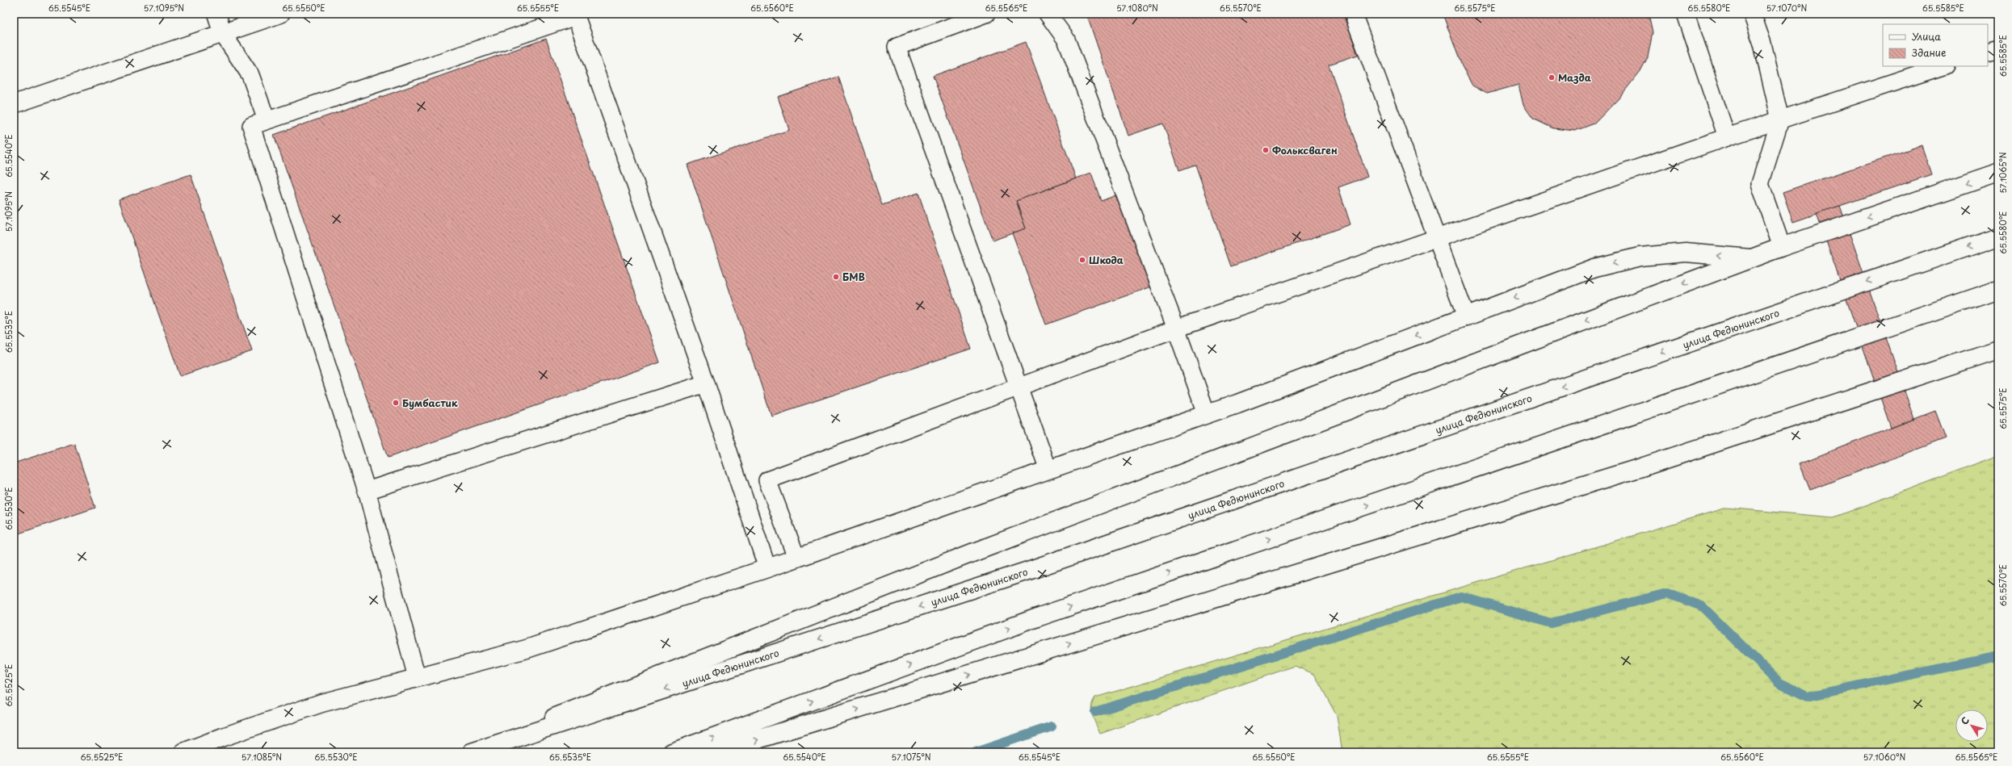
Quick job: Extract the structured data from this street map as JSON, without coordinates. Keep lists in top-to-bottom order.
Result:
{
  "streets": {
    "main road": ["улица Федюнинского"]
  },
  "places": [
    "Мазда",
    "Фольксваген",
    "Шкода",
    "БМВ",
    "Бумбастик"
  ],
  "legend": ["Улица", "Здание"],
  "north": "top left",
  "coordinates": [
    "65.5545°E",
    "57.1095°N",
    "65.5550°E",
    "65.5555°E",
    "65.5560°E",
    "65.5565°E",
    "57.1080°N",
    "65.5570°E",
    "65.5575°E",
    "65.5580°E",
    "57.1070°N",
    "65.5585°E",
    "65.5540°E",
    "57.1065°N",
    "65.5535°E",
    "65.5530°E",
    "65.5525°E",
    "57.1085°N",
    "57.1075°N",
    "57.1060°N"
  ]
}
